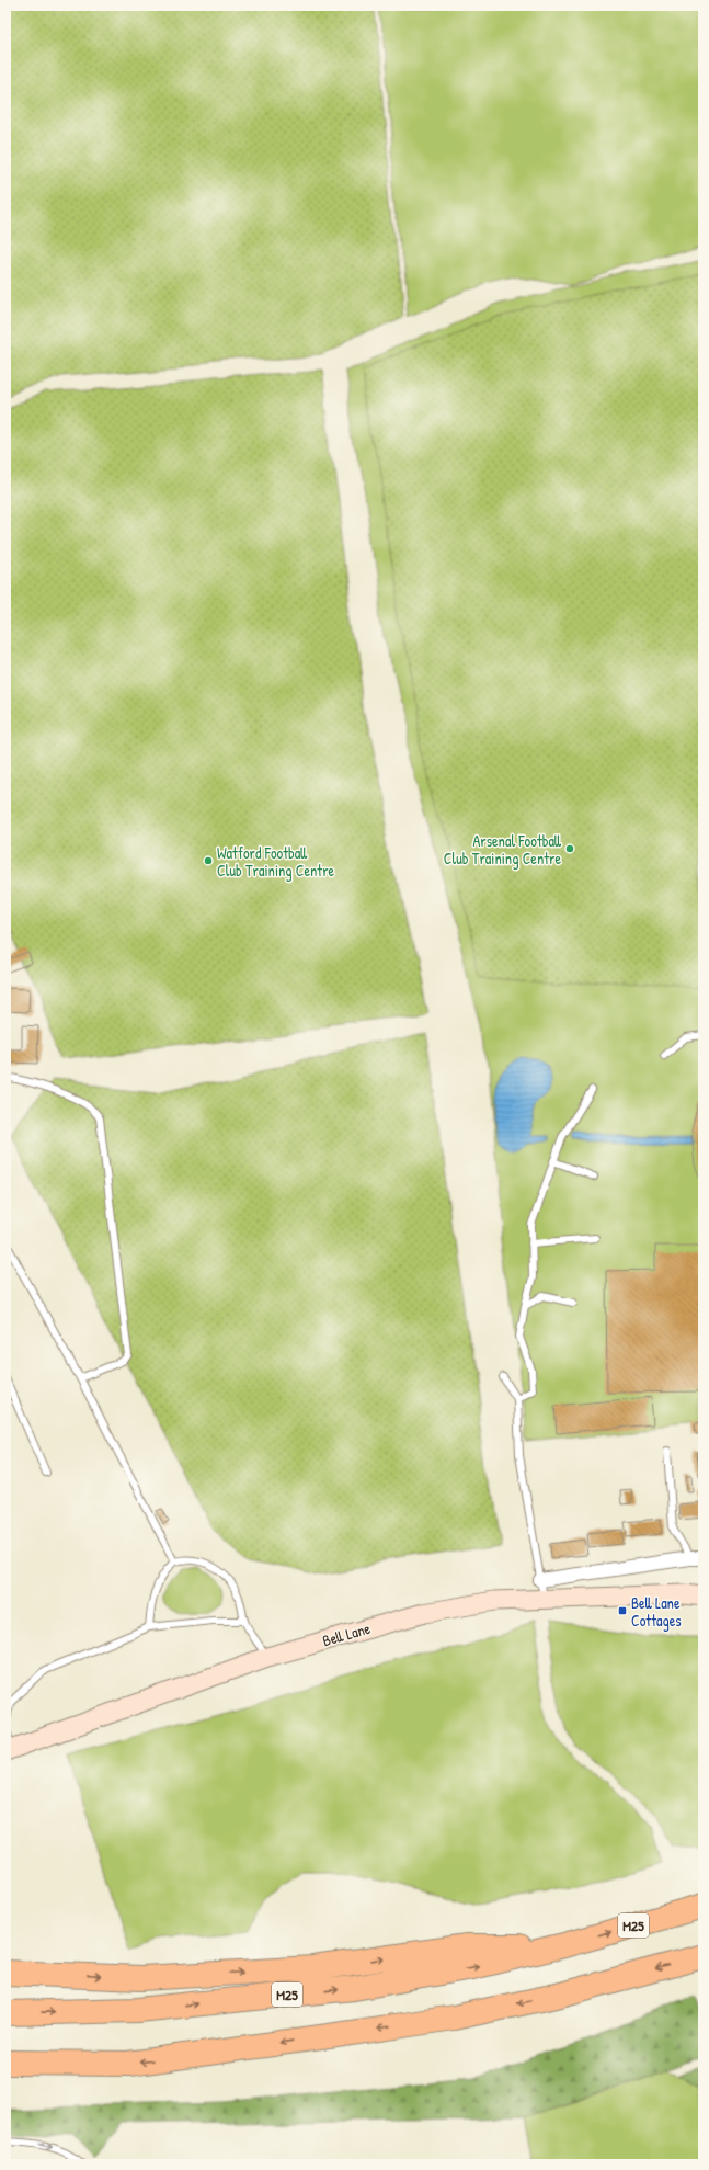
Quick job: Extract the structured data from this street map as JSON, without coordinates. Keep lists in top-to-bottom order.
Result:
{
  "streets": {
    "highway": ["M25"],
    "main road": ["Bell Lane"]
  },
  "places": {
    "other": ["Arsenal Football Club Training Centre", "Watford Football Club Training Centre"],
    "transit": ["Bell Lane Cottages"]
  }
}
